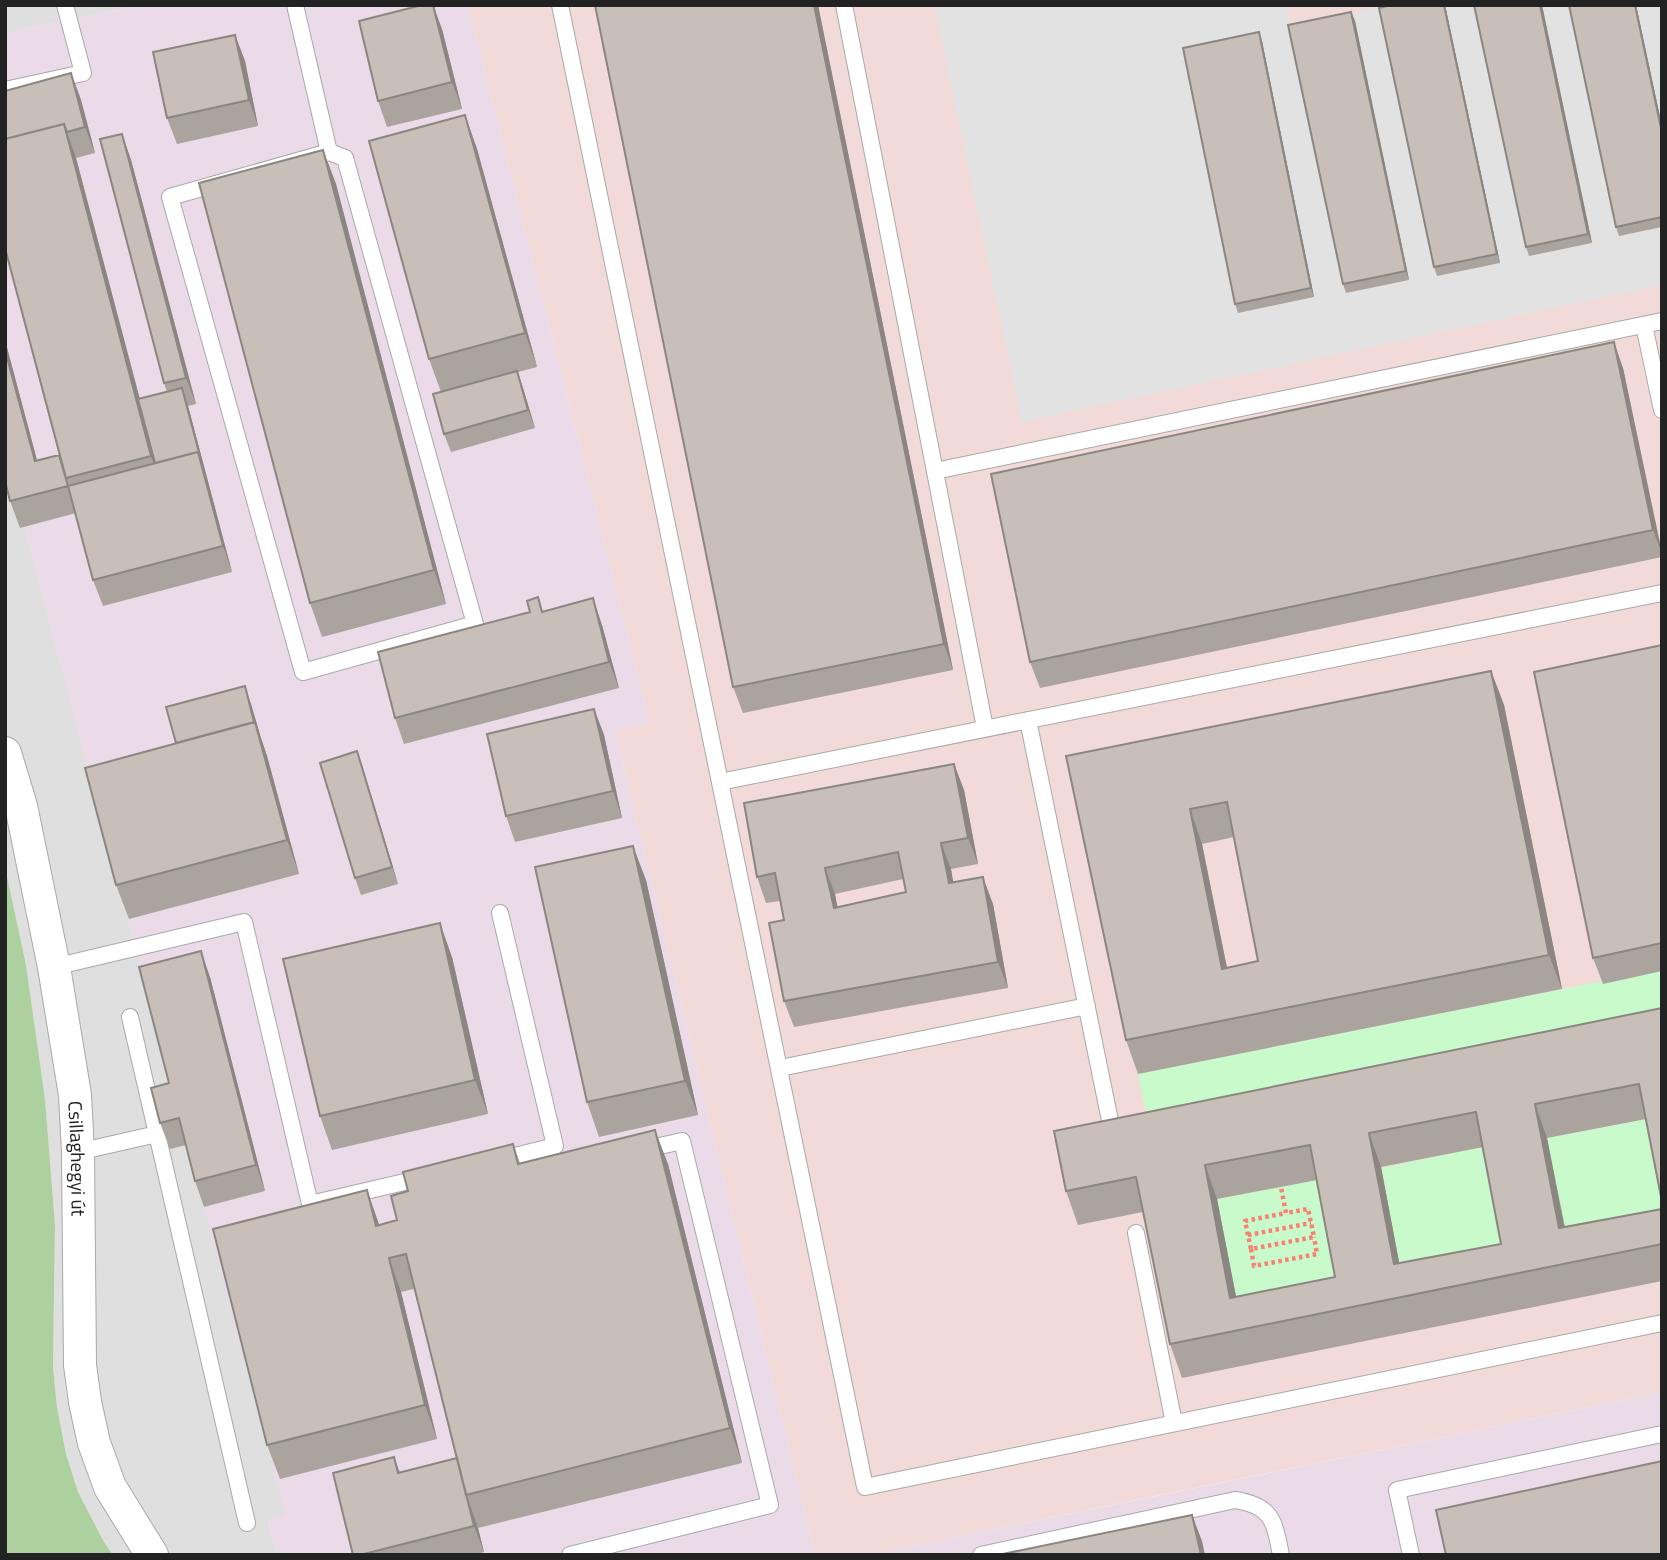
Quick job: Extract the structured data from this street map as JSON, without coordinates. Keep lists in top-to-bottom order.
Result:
{
  "streets": {
    "street": ["Csillaghegyi út"]
  }
}
